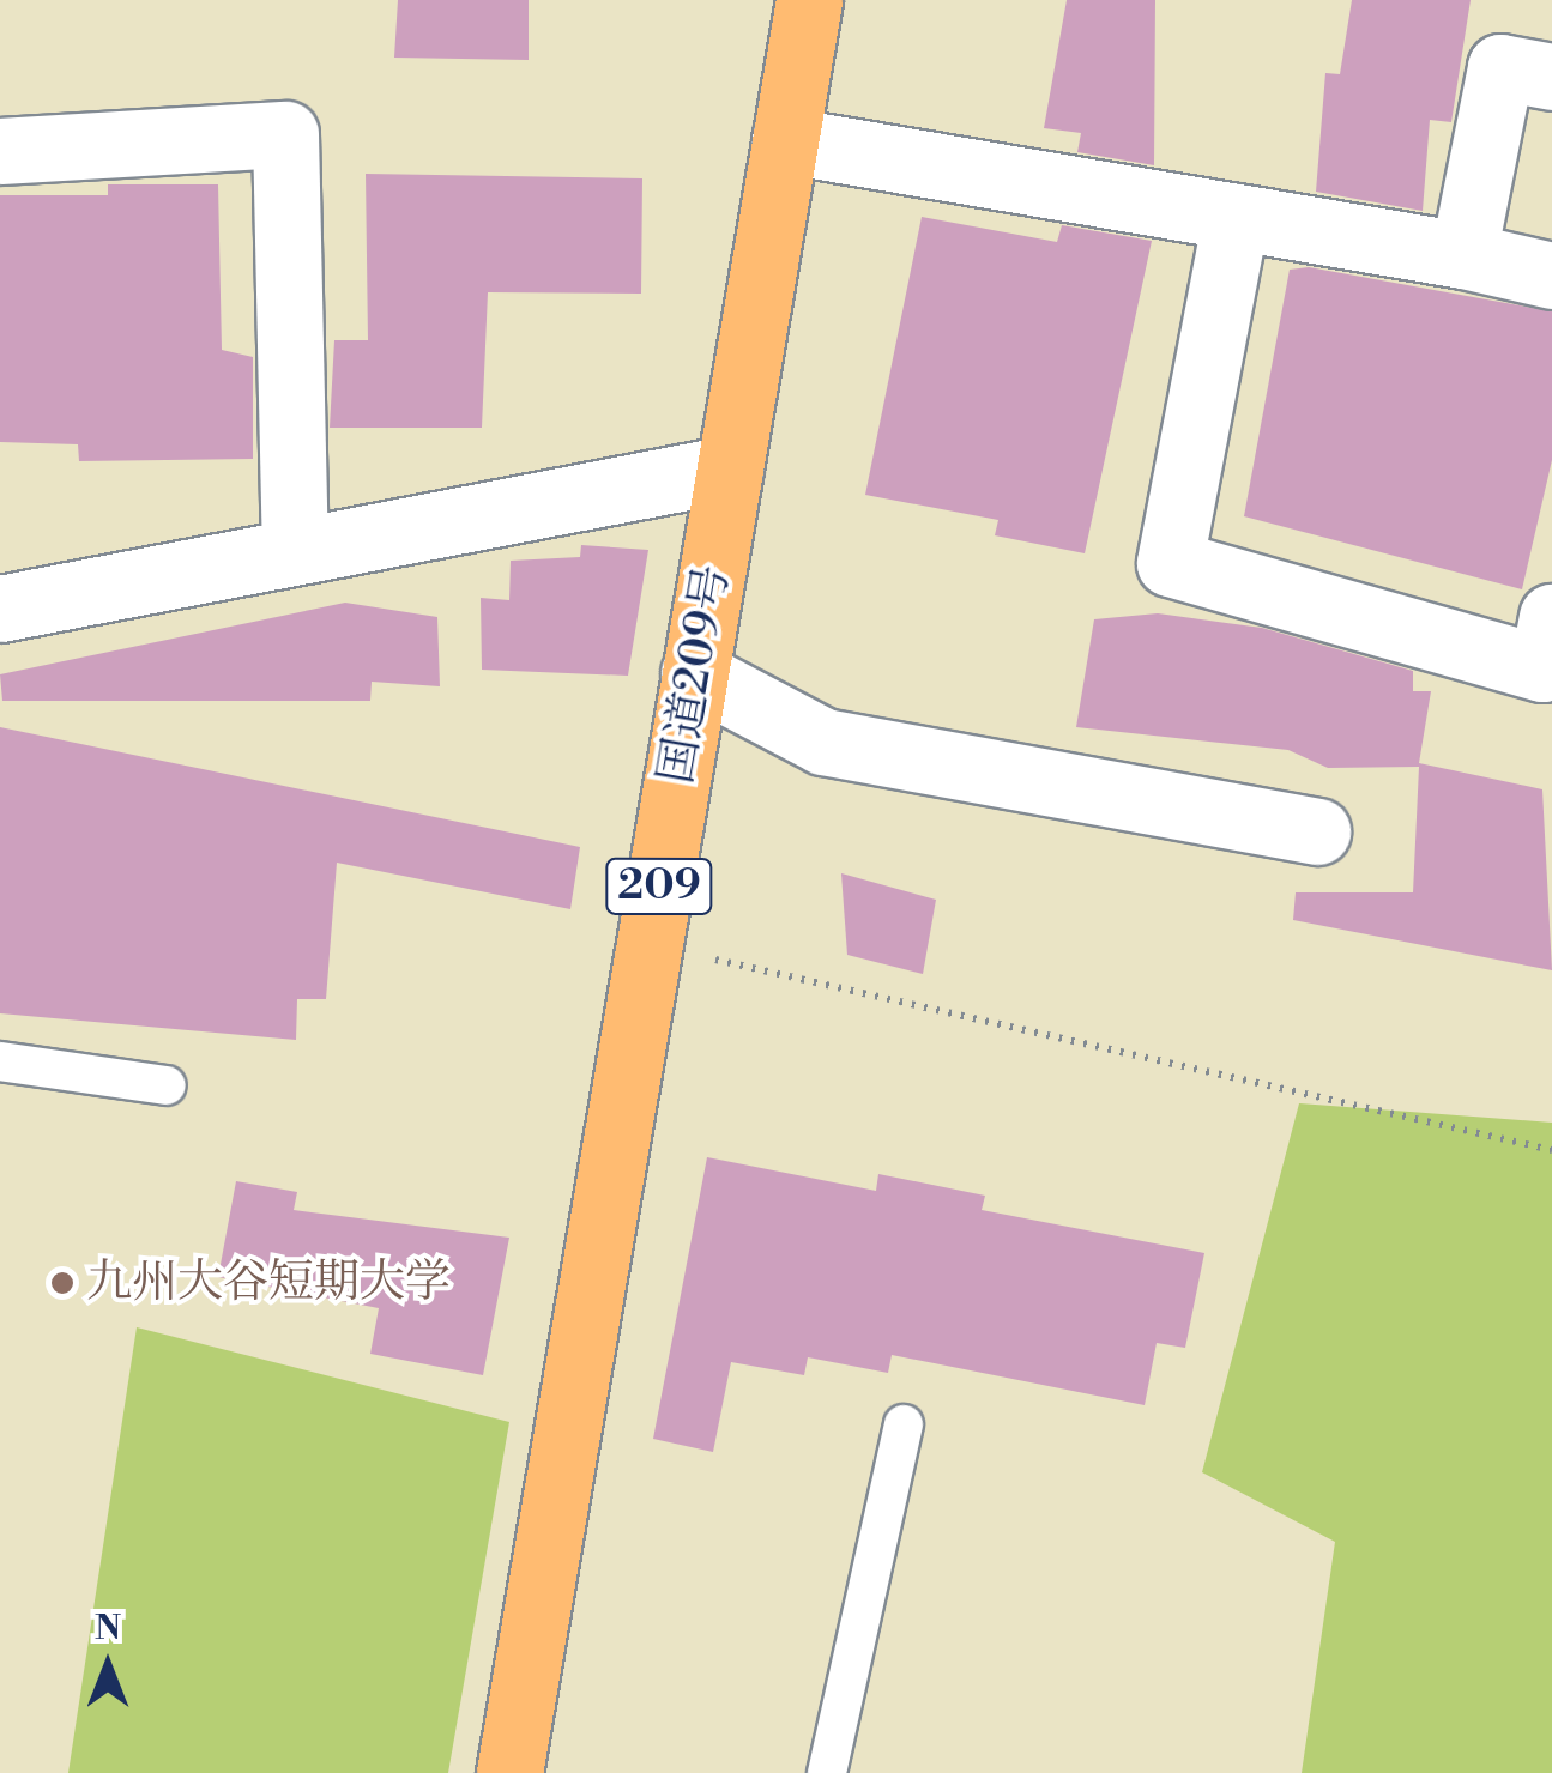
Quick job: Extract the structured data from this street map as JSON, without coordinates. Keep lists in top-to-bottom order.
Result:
{
  "streets": {
    "highway": ["国道209号", "209"]
  },
  "places": ["九州大谷短期大学"],
  "north": "top"
}
